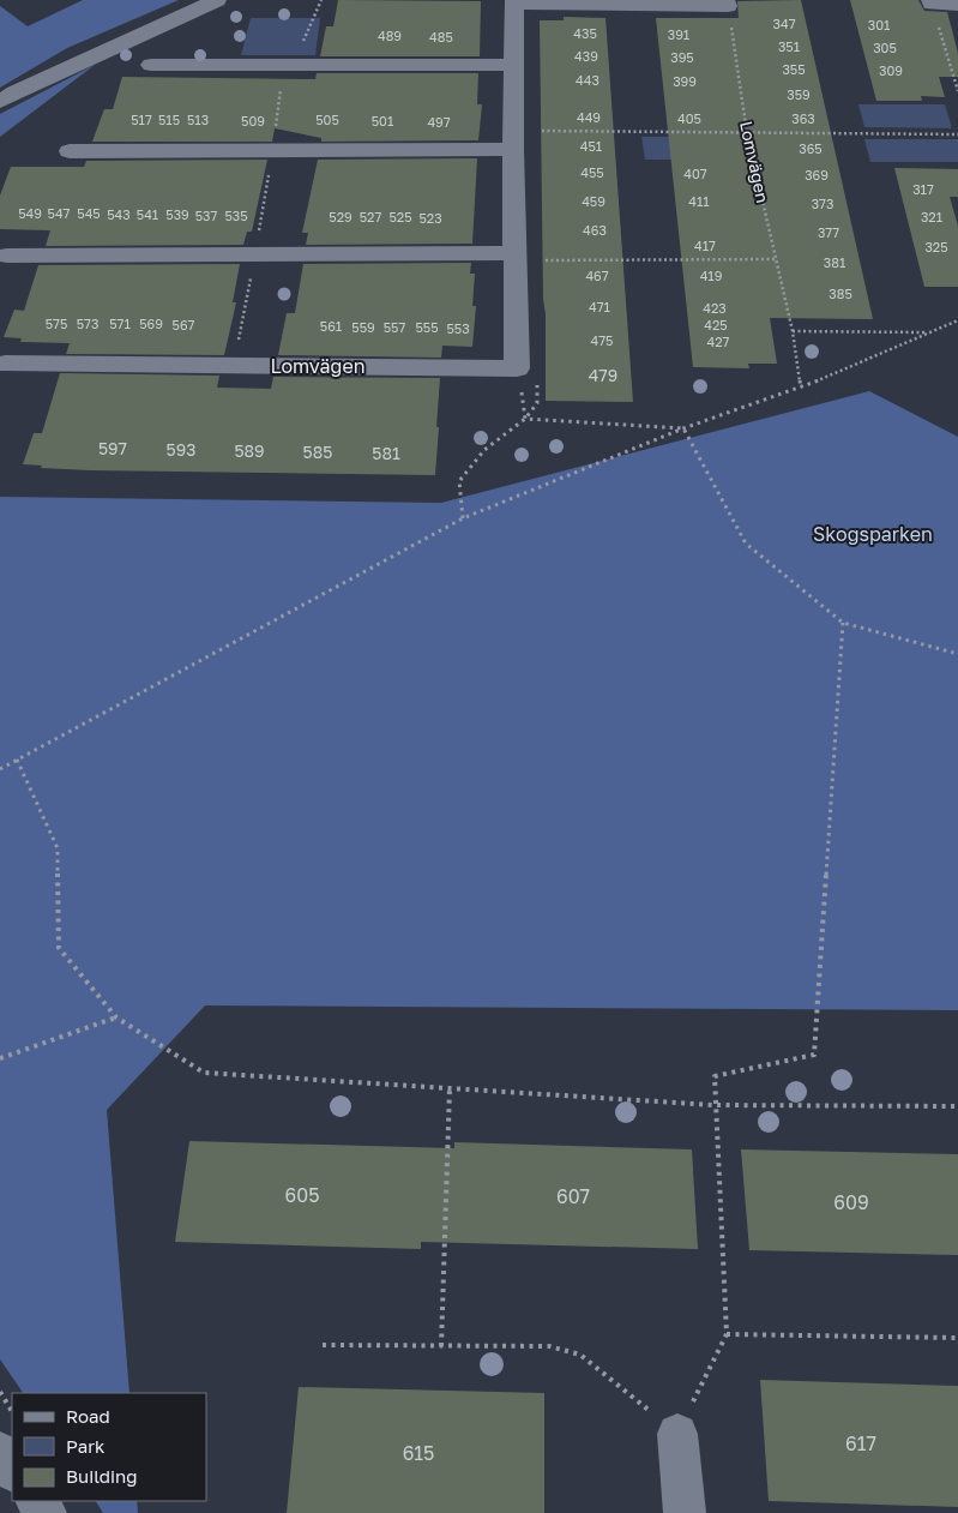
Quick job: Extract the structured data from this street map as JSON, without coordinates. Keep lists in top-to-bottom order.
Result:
{
  "streets": {
    "street": ["Lomvägen"]
  },
  "parks": ["Skogsparken"],
  "house_numbers": [
    "347",
    "301",
    "435",
    "391",
    "489",
    "485",
    "351",
    "305",
    "439",
    "395",
    "355",
    "309",
    "443",
    "399",
    "359",
    "449",
    "405",
    "363",
    "517",
    "515",
    "513",
    "505",
    "509",
    "501",
    "497",
    "451",
    "365",
    "455",
    "407",
    "369",
    "317",
    "459",
    "411",
    "373",
    "549",
    "547",
    "545",
    "543",
    "541",
    "539",
    "537",
    "535",
    "529",
    "527",
    "525",
    "321",
    "523",
    "463",
    "377",
    "417",
    "325",
    "381",
    "467",
    "419",
    "385",
    "471",
    "423",
    "575",
    "573",
    "571",
    "569",
    "567",
    "425",
    "561",
    "559",
    "557",
    "555",
    "553",
    "475",
    "427",
    "479",
    "597",
    "593",
    "589",
    "585",
    "581",
    "605",
    "607",
    "609",
    "617",
    "615"
  ],
  "legend": ["Road", "Park", "Building"]
}
